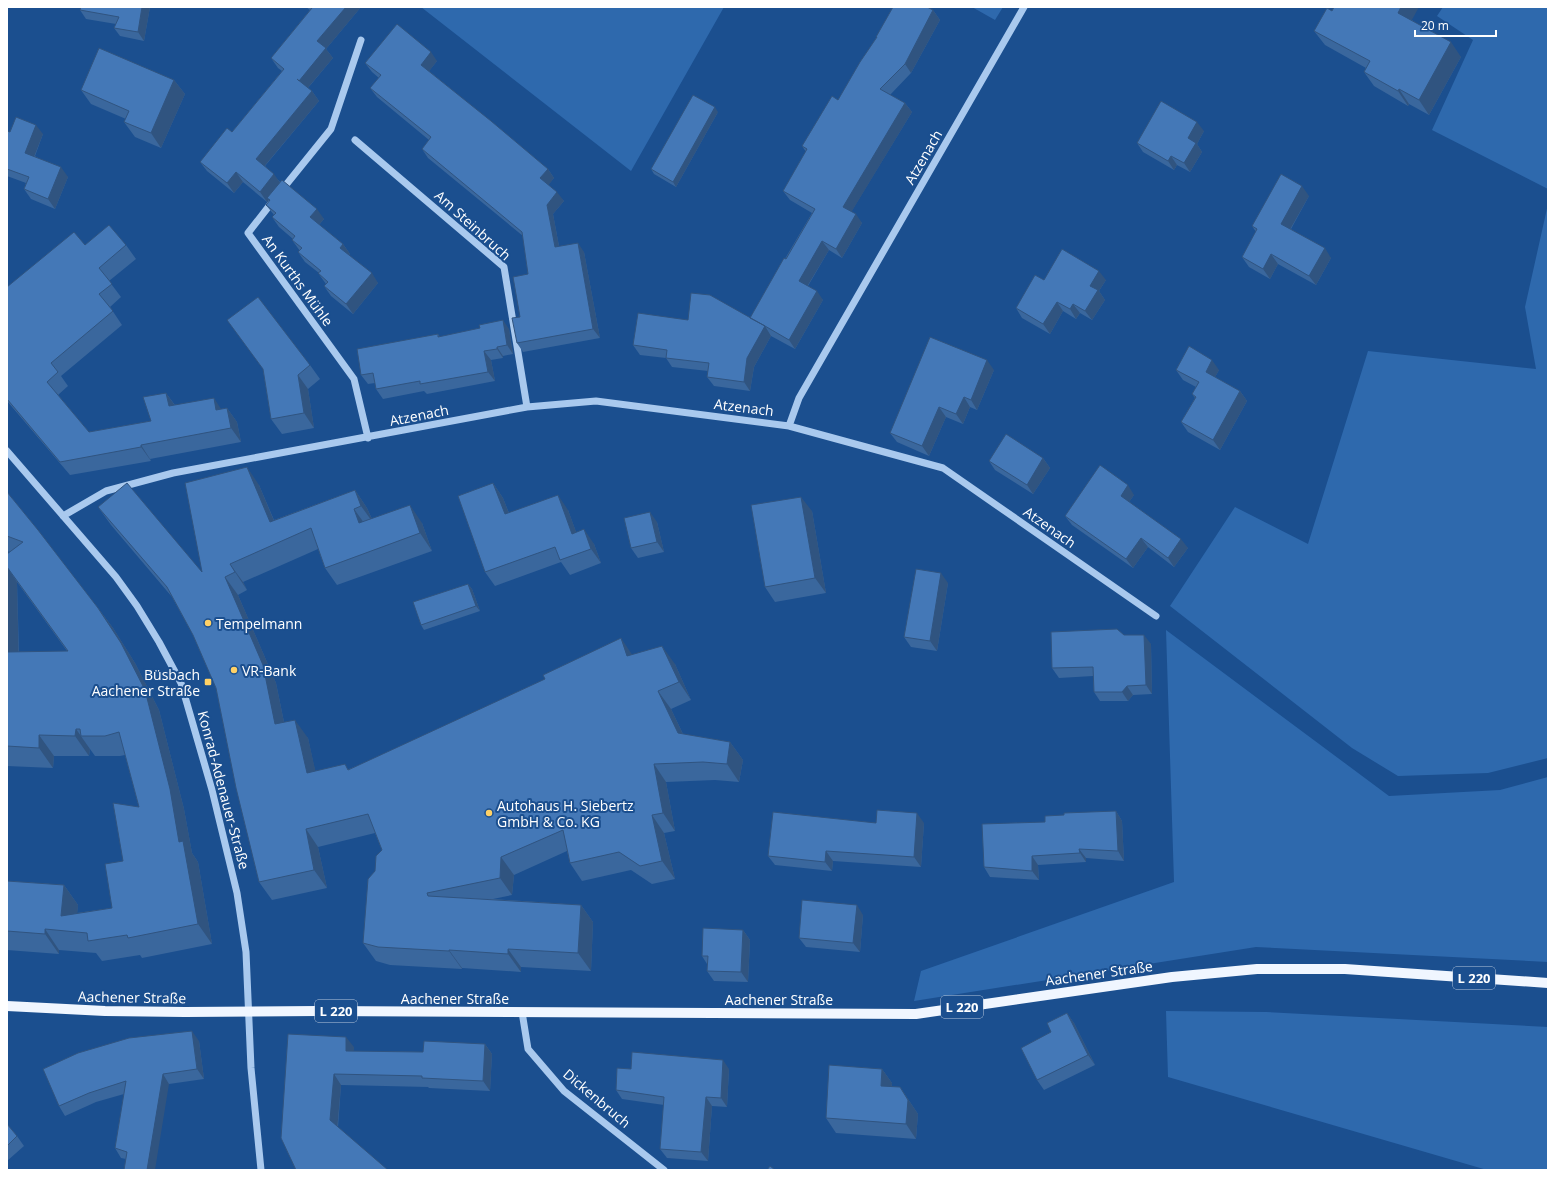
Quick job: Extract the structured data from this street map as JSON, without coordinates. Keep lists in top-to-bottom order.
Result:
{
  "streets": {
    "main road": ["Aachener Straße", "L 220"],
    "street": [
      "Atzenach",
      "Am Steinbruch",
      "An Kurths Mühle",
      "Konrad-Adenauer-Straße",
      "Dickenbruch"
    ]
  },
  "crossings": [
    ["Atzenach", "Am Steinbruch"],
    ["Atzenach", "An Kurths Mühle"],
    ["Atzenach", "Konrad-Adenauer-Straße"],
    ["Konrad-Adenauer-Straße", "Aachener Straße"],
    ["Aachener Straße", "Dickenbruch"]
  ],
  "places": {
    "other": ["Tempelmann", "VR-Bank", "Autohaus H. Siebertz GmbH & Co. KG"],
    "transit": ["Büsbach Aachener Straße"]
  },
  "scale_bar": "20 m"
}
